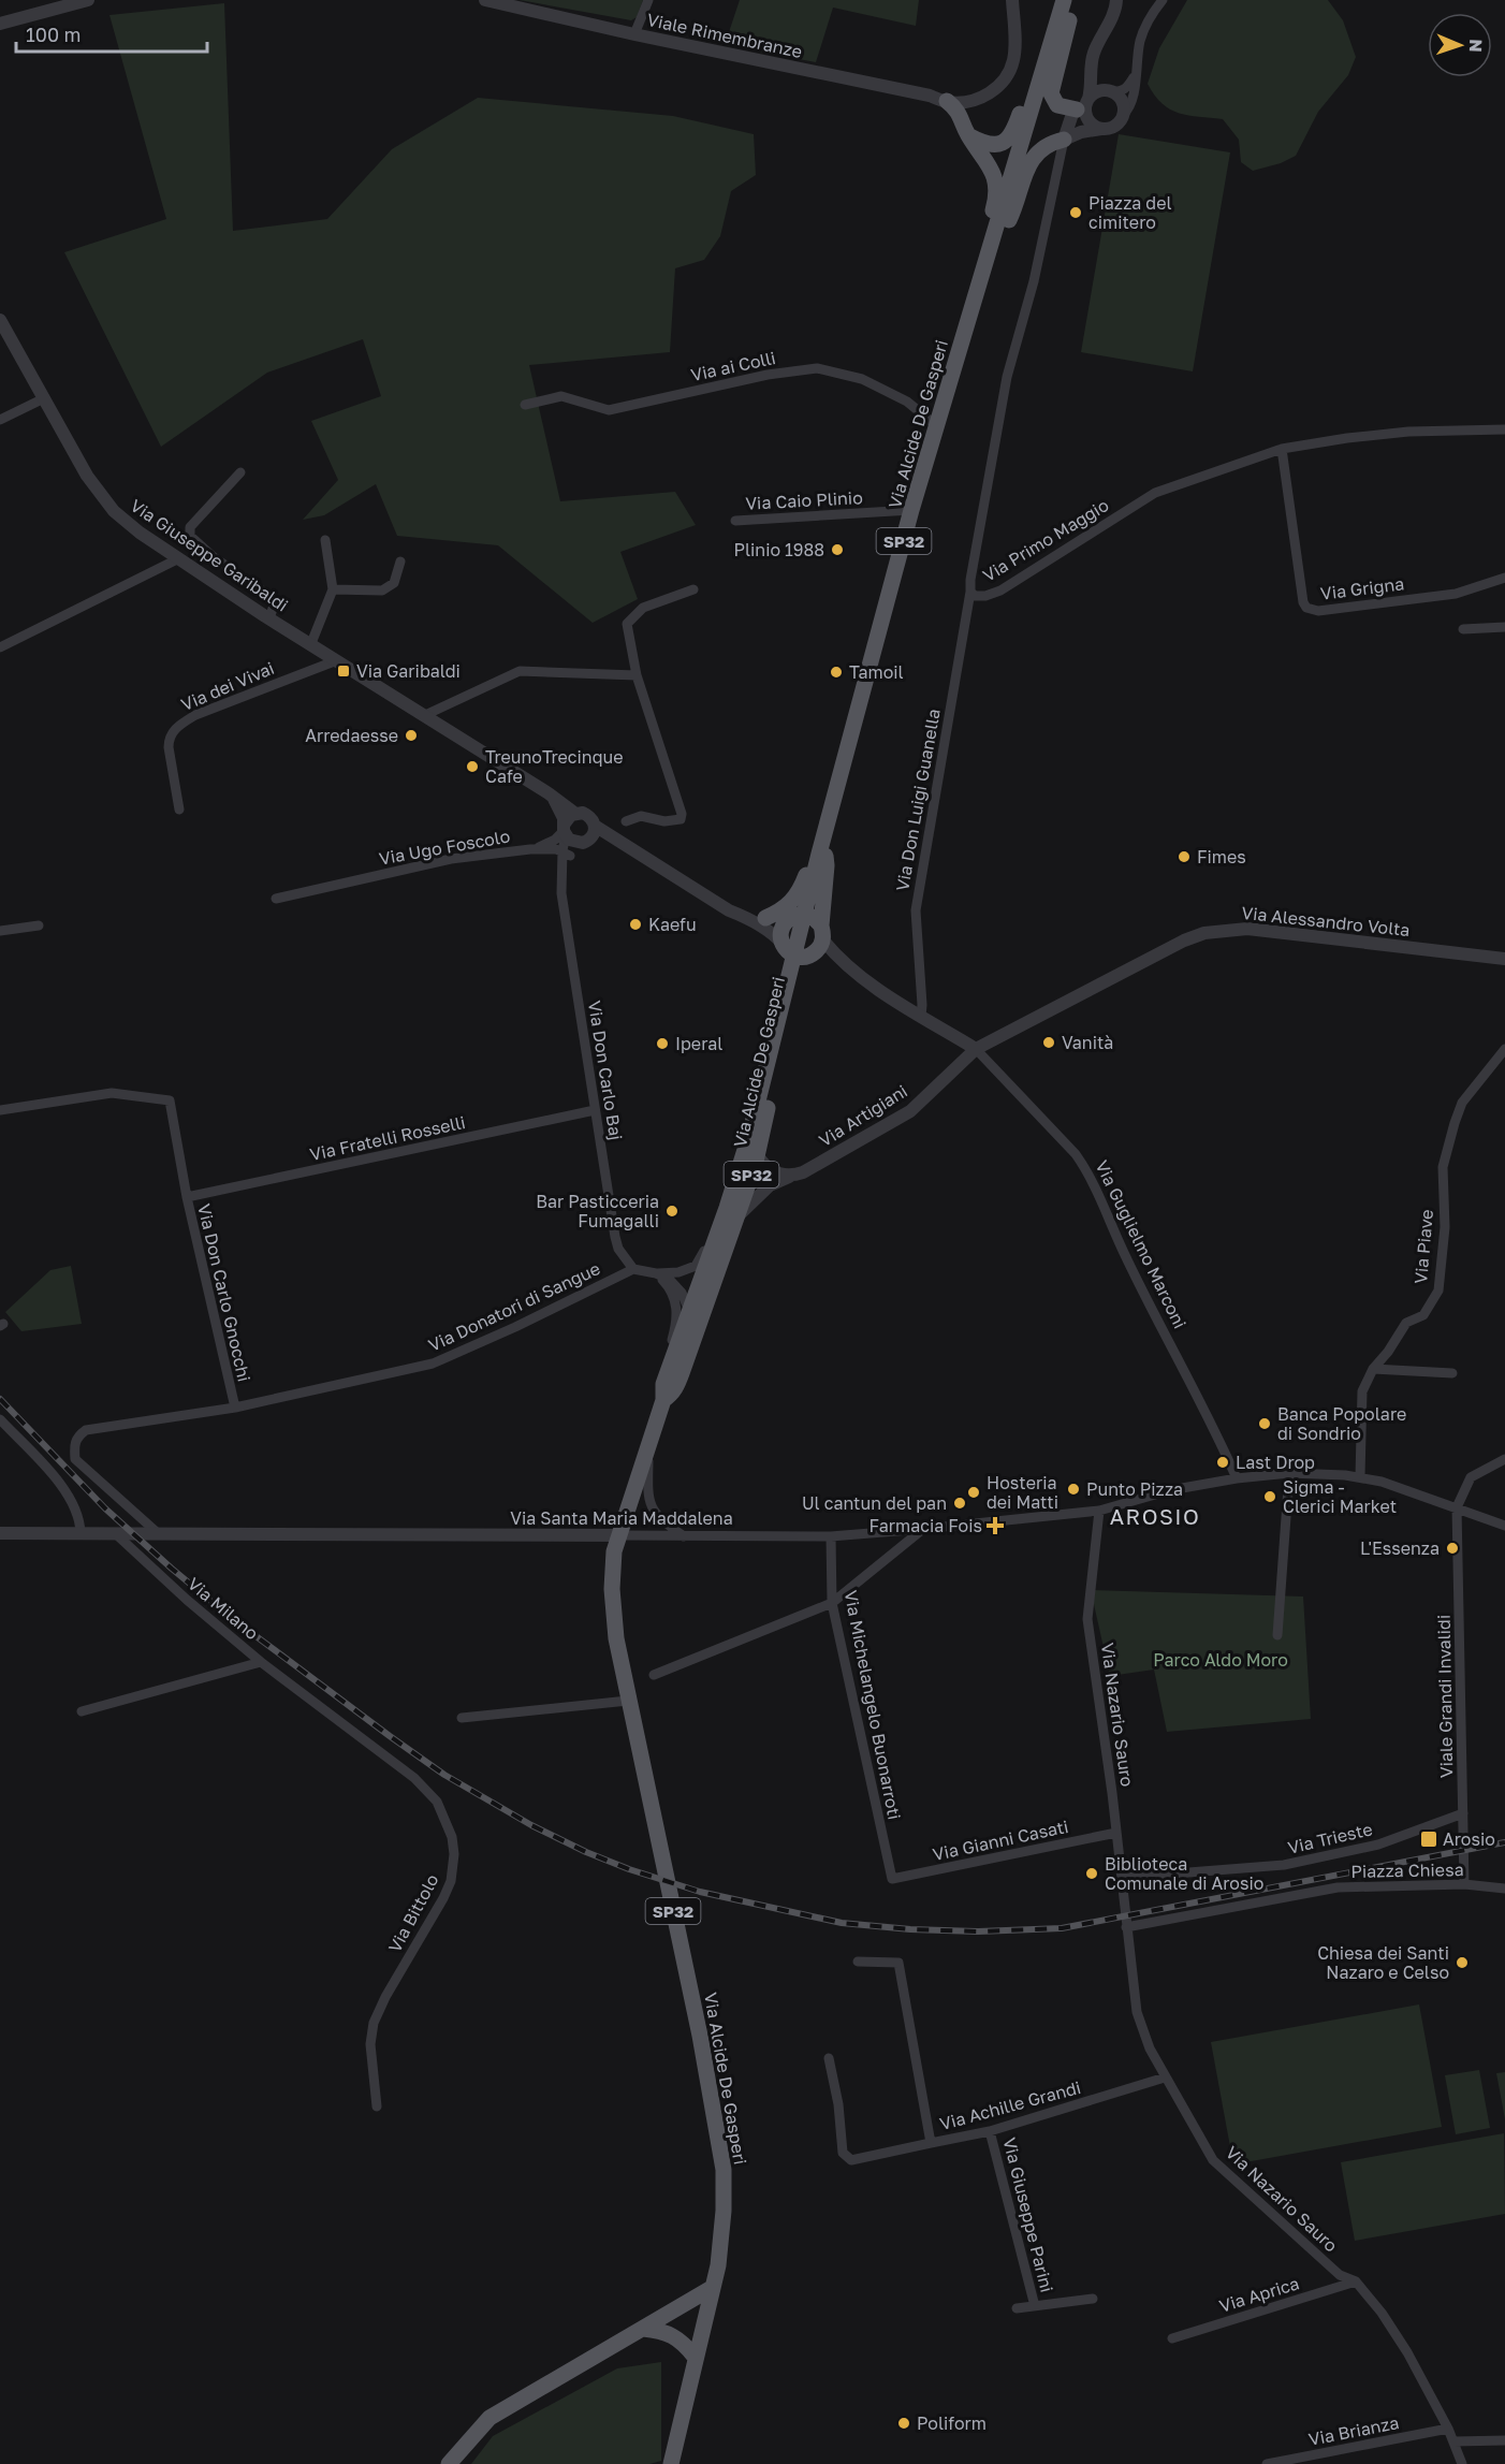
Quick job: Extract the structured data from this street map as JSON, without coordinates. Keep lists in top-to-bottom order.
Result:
{
  "streets": {
    "main road": ["Via Alcide De Gasperi", "SP32"],
    "street": [
      "Viale Rimembranze",
      "Via ai Colli",
      "Via Caio Plinio",
      "Via Primo Maggio",
      "Via Giuseppe Garibaldi",
      "Via Grigna",
      "Via dei Vivai",
      "Via Don Luigi Guanella",
      "Via Ugo Foscolo",
      "Via Alessandro Volta",
      "Via Don Carlo Baj",
      "Via Artigiani",
      "Via Fratelli Rosselli",
      "Via Guglielmo Marconi",
      "Via Piave",
      "Via Don Carlo Gnocchi",
      "Via Donatori di Sangue",
      "Via Santa Maria Maddalena",
      "Via Milano",
      "Viale Grandi Invalidi",
      "Via Michelangelo Buonarroti",
      "Via Nazario Sauro",
      "Via Trieste",
      "Via Gianni Casati",
      "Piazza Chiesa",
      "Via Bittolo",
      "Via Achille Grandi",
      "Via Giuseppe Parini",
      "Via Aprica",
      "Via Brianza"
    ]
  },
  "crossings": [
    ["Via ai Colli", "Via Alcide De Gasperi"],
    ["Via Alcide De Gasperi", "Via Caio Plinio"],
    ["Via Alcide De Gasperi", "SP32"],
    ["Via Alcide De Gasperi", "Via Artigiani"],
    ["Via Alcide De Gasperi", "Via Guglielmo Marconi"],
    ["Via Alcide De Gasperi", "Via Santa Maria Maddalena"],
    ["Via Primo Maggio", "Via Grigna"],
    ["Via Primo Maggio", "Via Don Luigi Guanella"],
    ["Via Giuseppe Garibaldi", "Via dei Vivai"],
    ["Via Giuseppe Garibaldi", "Via Ugo Foscolo"],
    ["Via Don Luigi Guanella", "Via Guglielmo Marconi"],
    ["Via Ugo Foscolo", "Via Don Carlo Baj"],
    ["Via Alessandro Volta", "Via Artigiani"],
    ["Via Alessandro Volta", "Via Guglielmo Marconi"],
    ["Via Don Carlo Baj", "Via Fratelli Rosselli"],
    ["Via Don Carlo Baj", "Via Donatori di Sangue"],
    ["Via Artigiani", "Via Guglielmo Marconi"],
    ["Via Fratelli Rosselli", "Via Don Carlo Gnocchi"],
    ["Via Guglielmo Marconi", "Via Santa Maria Maddalena"],
    ["Via Piave", "Via Santa Maria Maddalena"],
    ["Via Don Carlo Gnocchi", "Via Donatori di Sangue"],
    ["Via Don Carlo Gnocchi", "Via Santa Maria Maddalena"],
    ["Via Santa Maria Maddalena", "Via Milano"],
    ["Via Santa Maria Maddalena", "Viale Grandi Invalidi"],
    ["Via Santa Maria Maddalena", "Via Michelangelo Buonarroti"],
    ["Via Santa Maria Maddalena", "Via Nazario Sauro"],
    ["Via Milano", "Via Bittolo"],
    ["Viale Grandi Invalidi", "Via Trieste"],
    ["Viale Grandi Invalidi", "Piazza Chiesa"],
    ["Via Michelangelo Buonarroti", "Via Gianni Casati"],
    ["Via Nazario Sauro", "Via Trieste"],
    ["Via Nazario Sauro", "Via Gianni Casati"],
    ["Via Nazario Sauro", "Piazza Chiesa"],
    ["Via Nazario Sauro", "Via Achille Grandi"],
    ["Via Nazario Sauro", "Via Aprica"],
    ["Via Nazario Sauro", "Via Brianza"],
    ["Via Achille Grandi", "Via Giuseppe Parini"]
  ],
  "districts": ["AROSIO"],
  "parks": ["Parco Aldo Moro"],
  "places": {
    "other": [
      "Piazza del cimitero",
      "Plinio 1988",
      "Tamoil",
      "Arredaesse",
      "TreunoTrecinque Cafe",
      "Fimes",
      "Kaefu",
      "Vanità",
      "Iperal",
      "Bar Pasticceria Fumagalli",
      "Banca Popolare di Sondrio",
      "Last Drop",
      "Punto Pizza",
      "Hosteria dei Matti",
      "Sigma - Clerici Market",
      "Ul cantun del pan",
      "L'Essenza",
      "Biblioteca Comunale di Arosio",
      "Chiesa dei Santi Nazaro e Celso",
      "Poliform"
    ],
    "transit": ["Via Garibaldi", "Arosio"],
    "health": ["Farmacia Fois"]
  },
  "scale_bar": "100 m",
  "north": "right"
}
